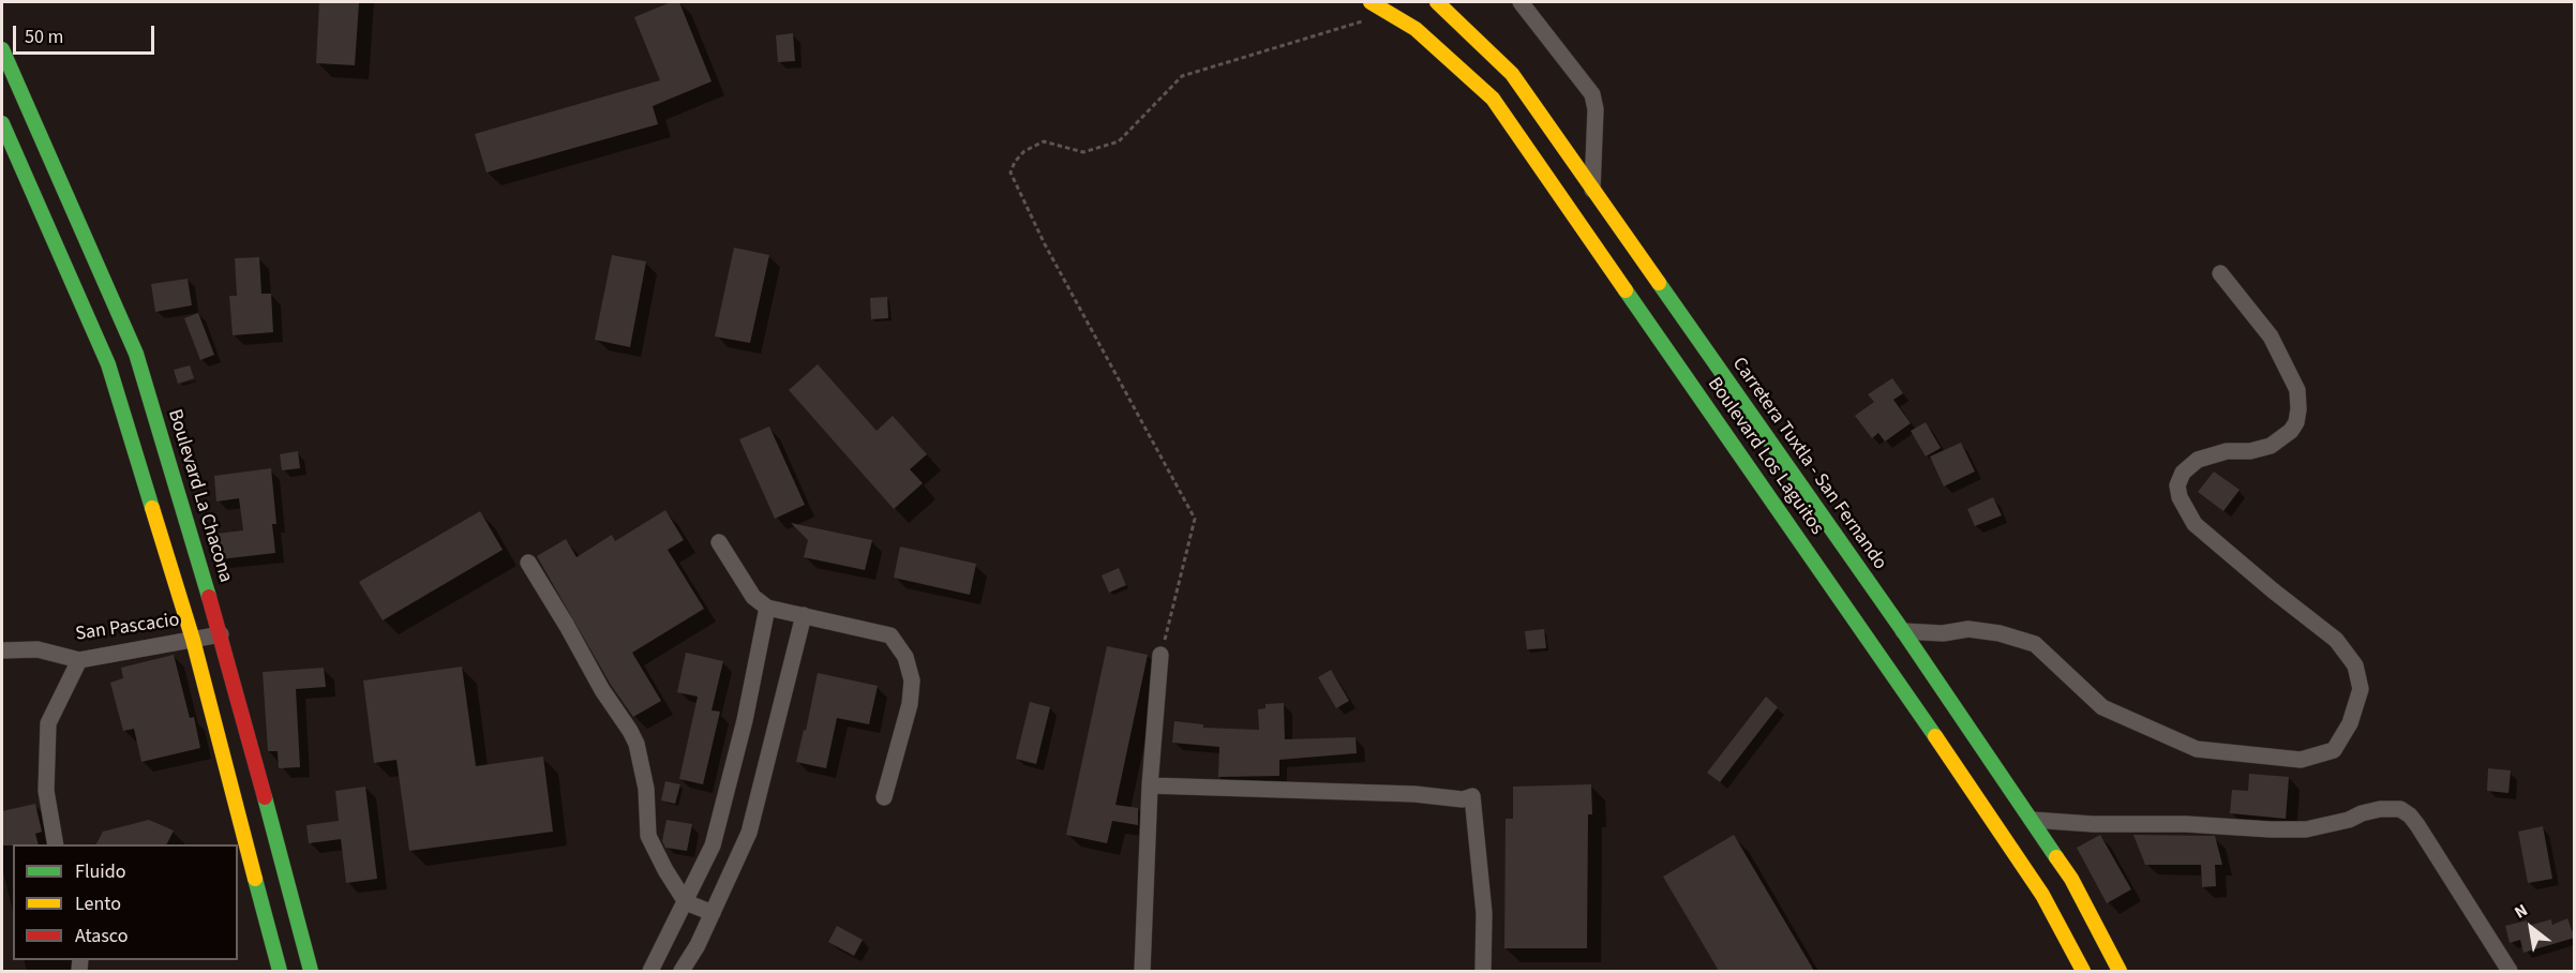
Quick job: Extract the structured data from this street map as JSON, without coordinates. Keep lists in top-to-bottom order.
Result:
{
  "streets": {
    "main road": ["Boulevard Los Laguitos", "Carretera Tuxtla - San Fernando", "Boulevard La Chacona"],
    "street": ["San Pascacio"]
  },
  "crossings": [
    ["Boulevard Los Laguitos", "Carretera Tuxtla - San Fernando"],
    ["Boulevard La Chacona", "San Pascacio"]
  ],
  "legend": ["Fluido", "Lento", "Atasco"],
  "scale_bar": "50 m",
  "north": "top left"
}
